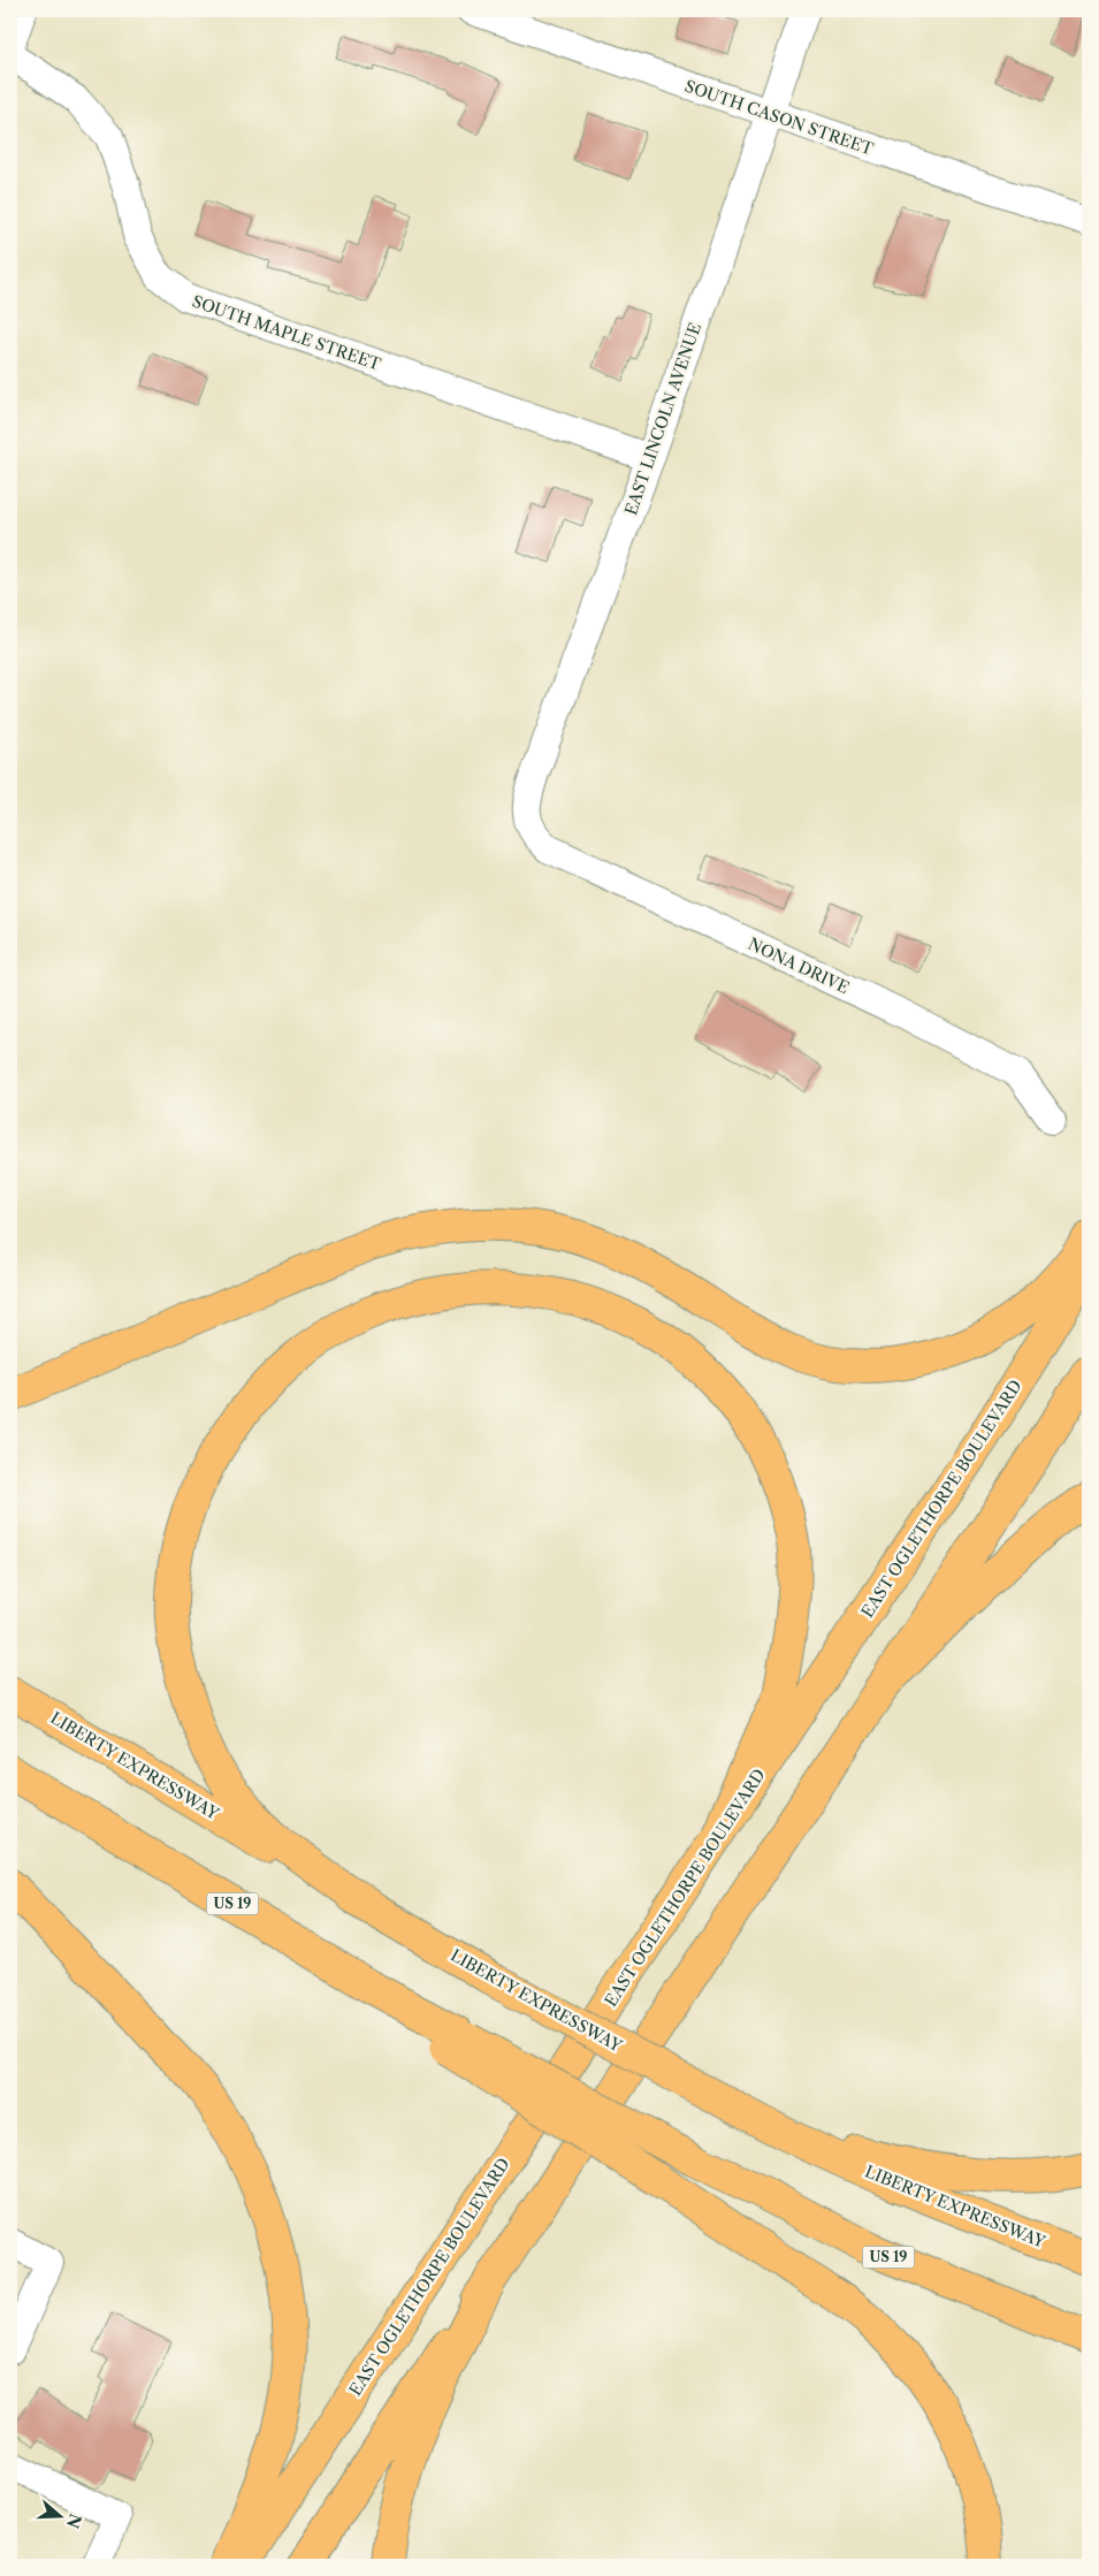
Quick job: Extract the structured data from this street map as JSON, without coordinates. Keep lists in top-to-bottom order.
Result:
{
  "streets": {
    "main road": ["EAST OGLETHORPE BOULEVARD", "LIBERTY EXPRESSWAY", "US 19"],
    "street": [
      "SOUTH CASON STREET",
      "SOUTH MAPLE STREET",
      "EAST LINCOLN AVENUE",
      "NONA DRIVE"
    ]
  },
  "crossings": [
    ["SOUTH CASON STREET", "EAST LINCOLN AVENUE"],
    ["SOUTH MAPLE STREET", "EAST LINCOLN AVENUE"],
    ["EAST LINCOLN AVENUE", "NONA DRIVE"]
  ],
  "north": "right"
}
